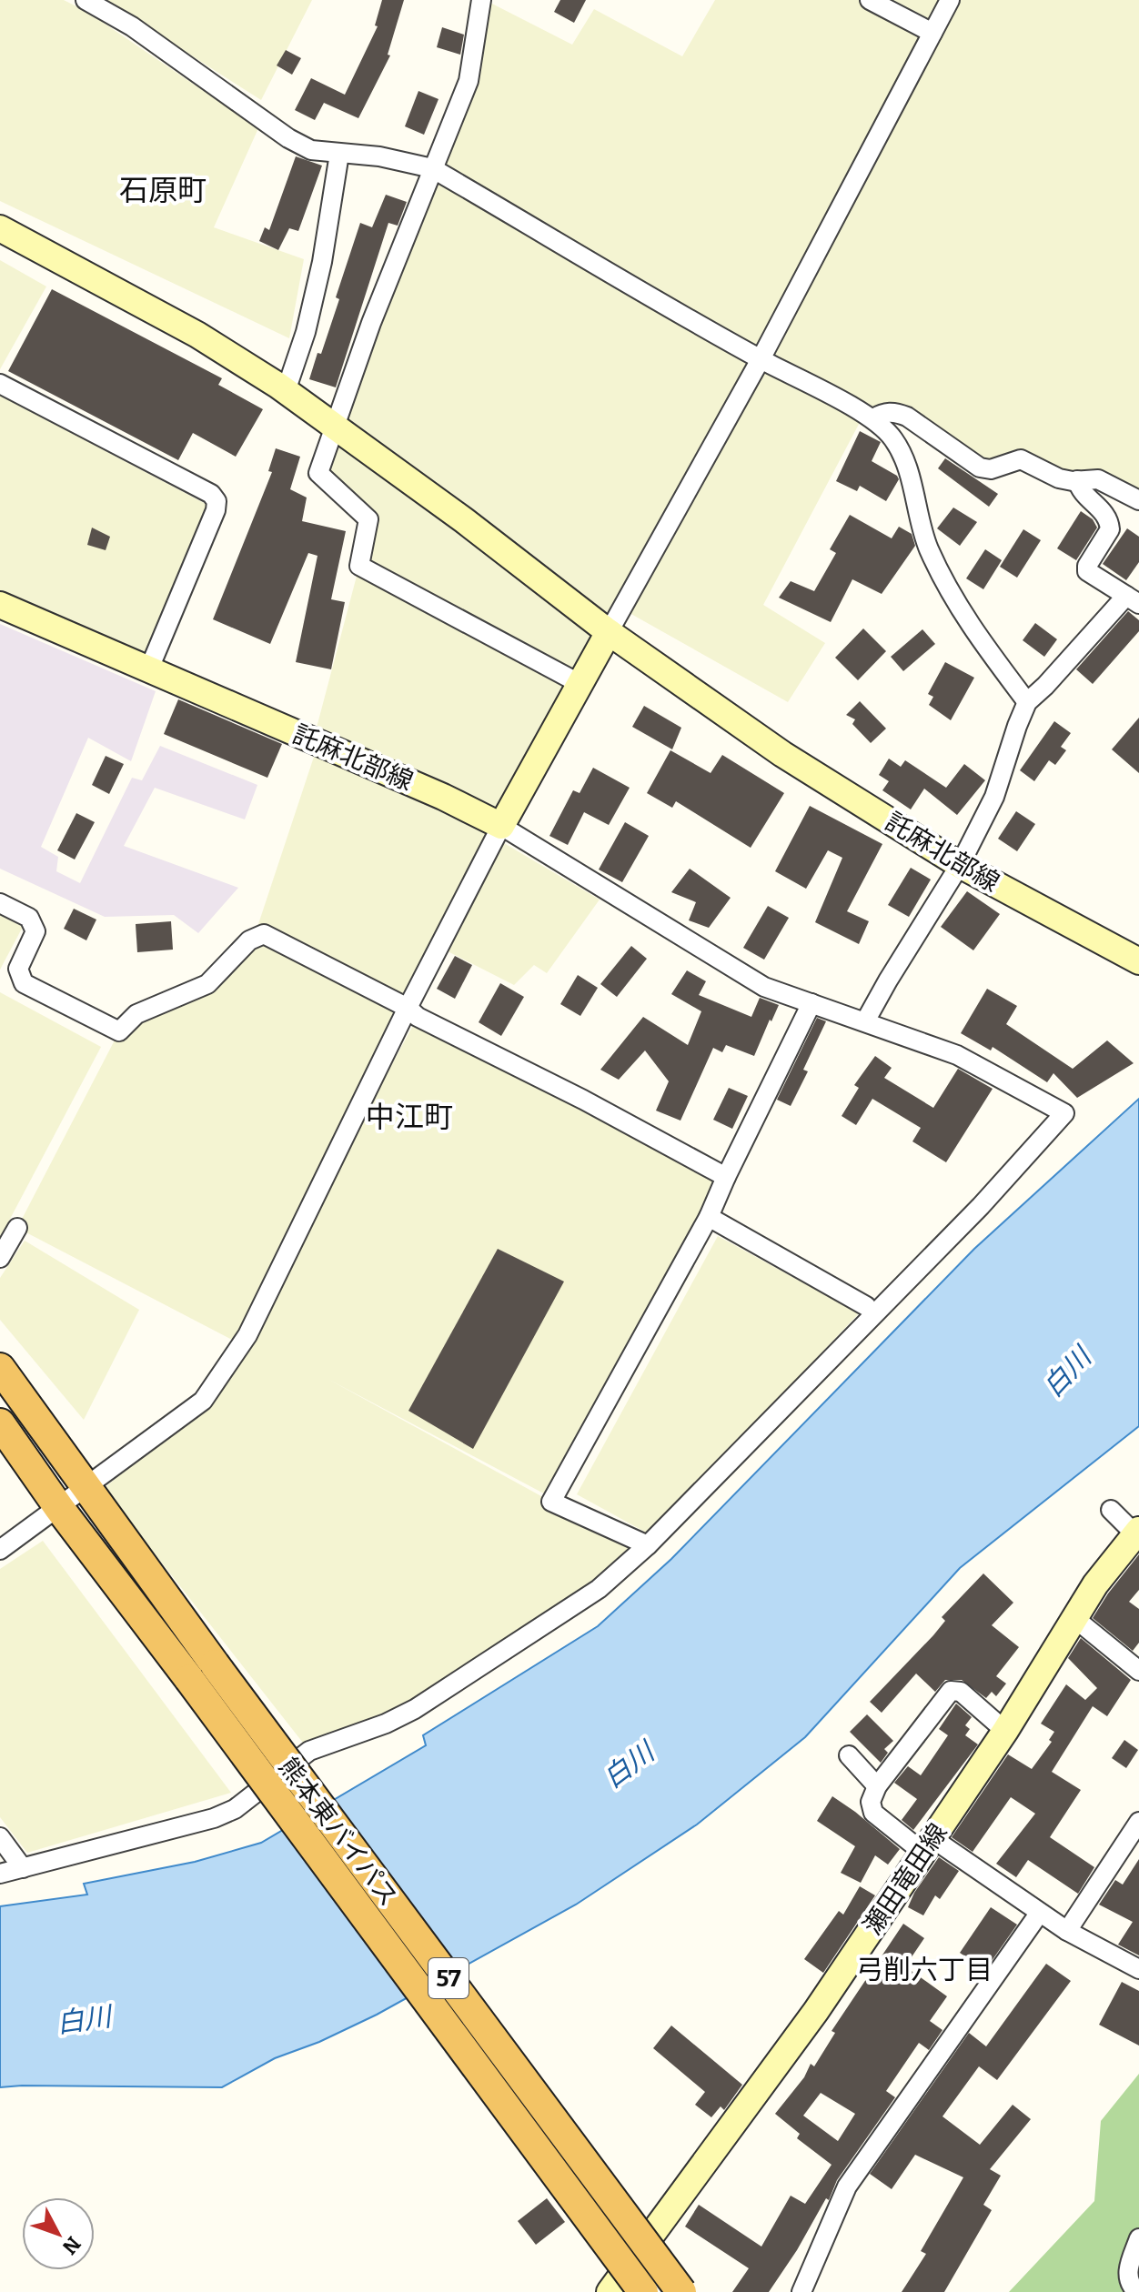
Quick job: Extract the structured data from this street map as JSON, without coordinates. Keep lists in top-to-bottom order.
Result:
{
  "streets": {
    "highway": ["熊本東バイパス", "57"],
    "main road": ["託麻北部線", "瀬田竜田線"]
  },
  "districts": ["石原町", "中江町", "弓削六丁目"],
  "water": ["白川"],
  "north": "bottom right"
}
